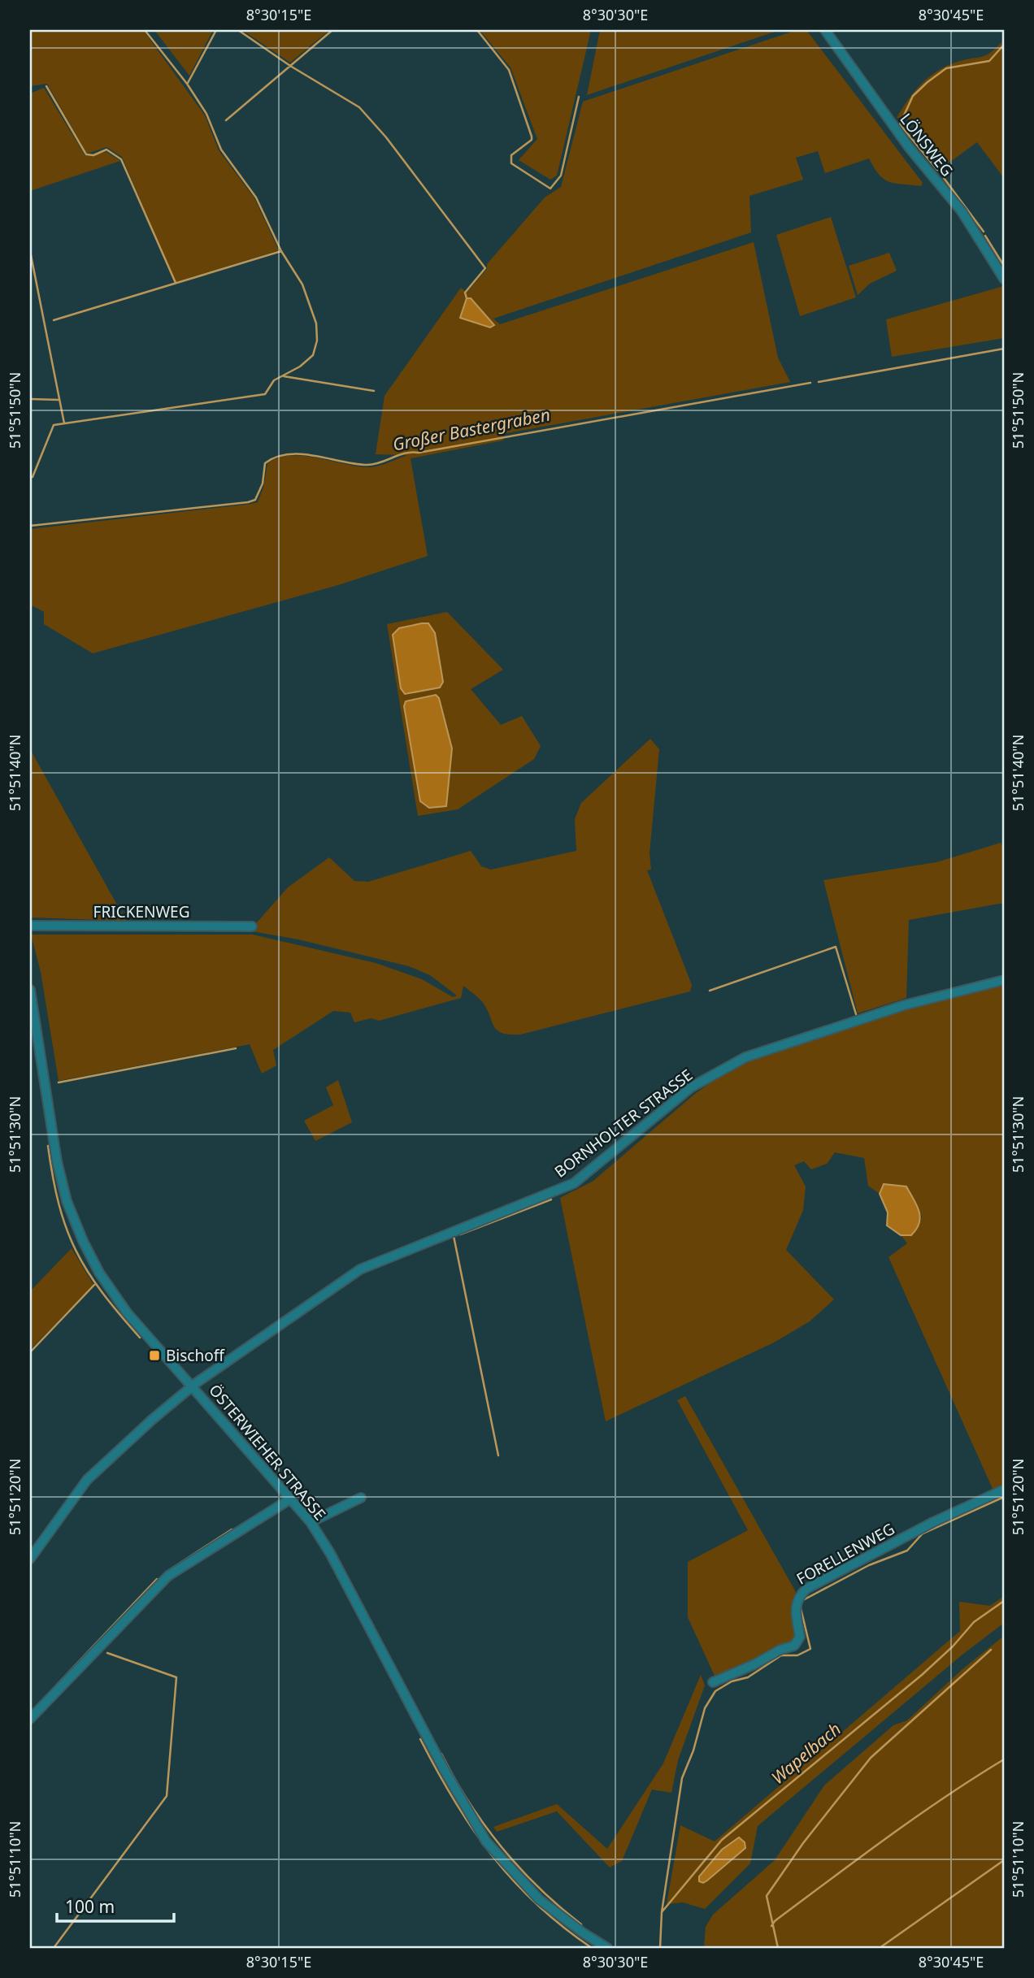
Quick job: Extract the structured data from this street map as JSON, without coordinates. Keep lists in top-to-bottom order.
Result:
{
  "streets": {
    "street": [
      "LÖNSWEG",
      "FRICKENWEG",
      "BORNHOLTER STRASSE",
      "ÖSTERWIEHER STRASSE",
      "FORELLENWEG"
    ]
  },
  "crossings": [
    ["BORNHOLTER STRASSE", "ÖSTERWIEHER STRASSE"]
  ],
  "water": ["Großer Bastergraben", "Wapelbach"],
  "places": {
    "transit": ["Bischoff"]
  },
  "scale_bar": "100 m",
  "coordinates": [
    "8°30'15\"E",
    "8°30'30\"E",
    "8°30'45\"E",
    "51°51'50\"N",
    "51°51'40\"N",
    "51°51'30\"N",
    "51°51'20\"N",
    "51°51'10\"N"
  ]
}
